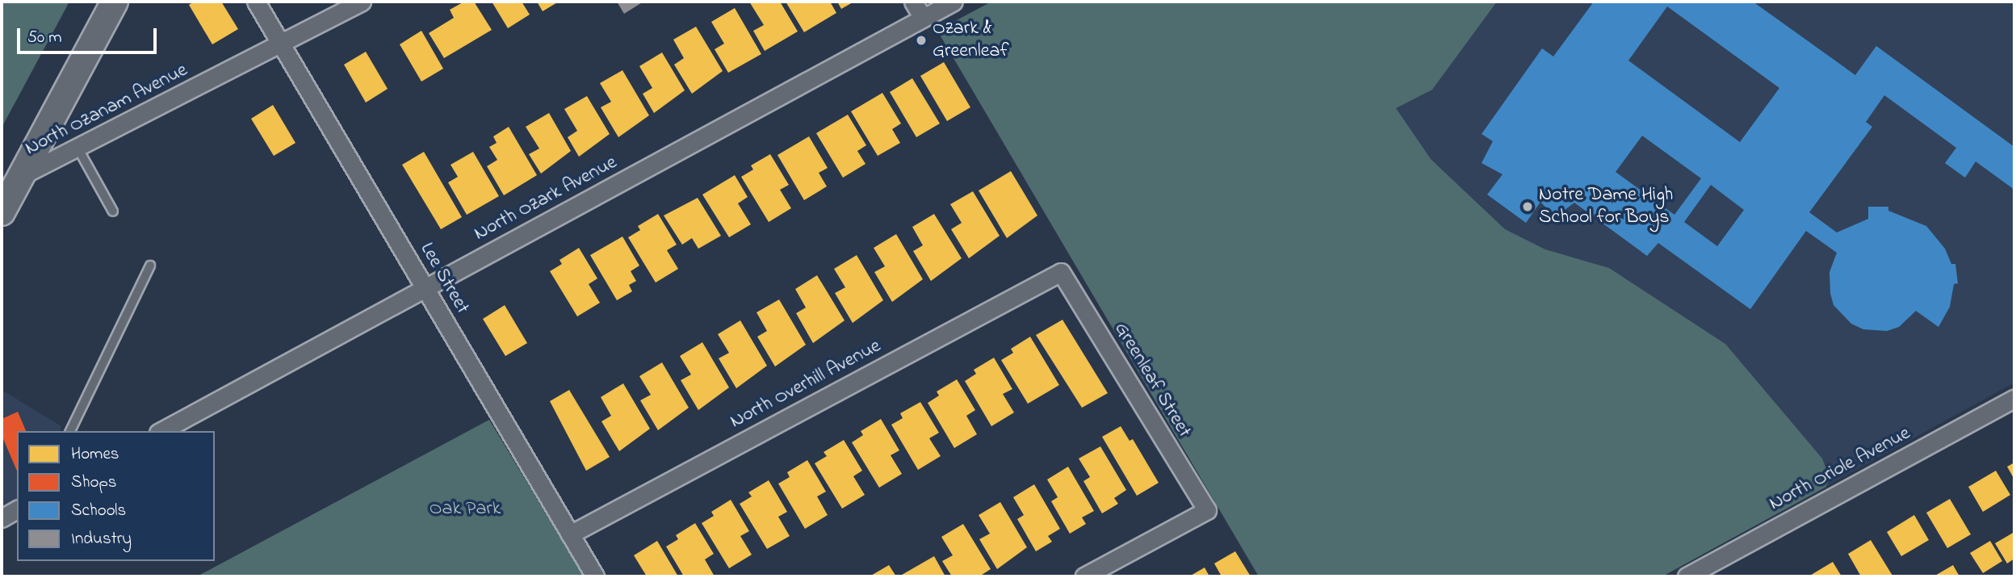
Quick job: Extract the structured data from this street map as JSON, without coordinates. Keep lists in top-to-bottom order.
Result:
{
  "streets": {
    "street": [
      "North Ozanam Avenue",
      "North Ozark Avenue",
      "Lee Street",
      "Greenleaf Street",
      "North Overhill Avenue",
      "North Oriole Avenue"
    ]
  },
  "crossings": [
    ["North Ozanam Avenue", "Lee Street"],
    ["North Ozark Avenue", "Lee Street"],
    ["Lee Street", "North Overhill Avenue"],
    ["Greenleaf Street", "North Overhill Avenue"]
  ],
  "parks": ["Oak Park"],
  "places": ["Ozark & Greenleaf", "Notre Dame High School for Boys"],
  "legend": [
    "Homes",
    "Shops",
    "Schools",
    "Industry"
  ],
  "scale_bar": "50 m"
}
